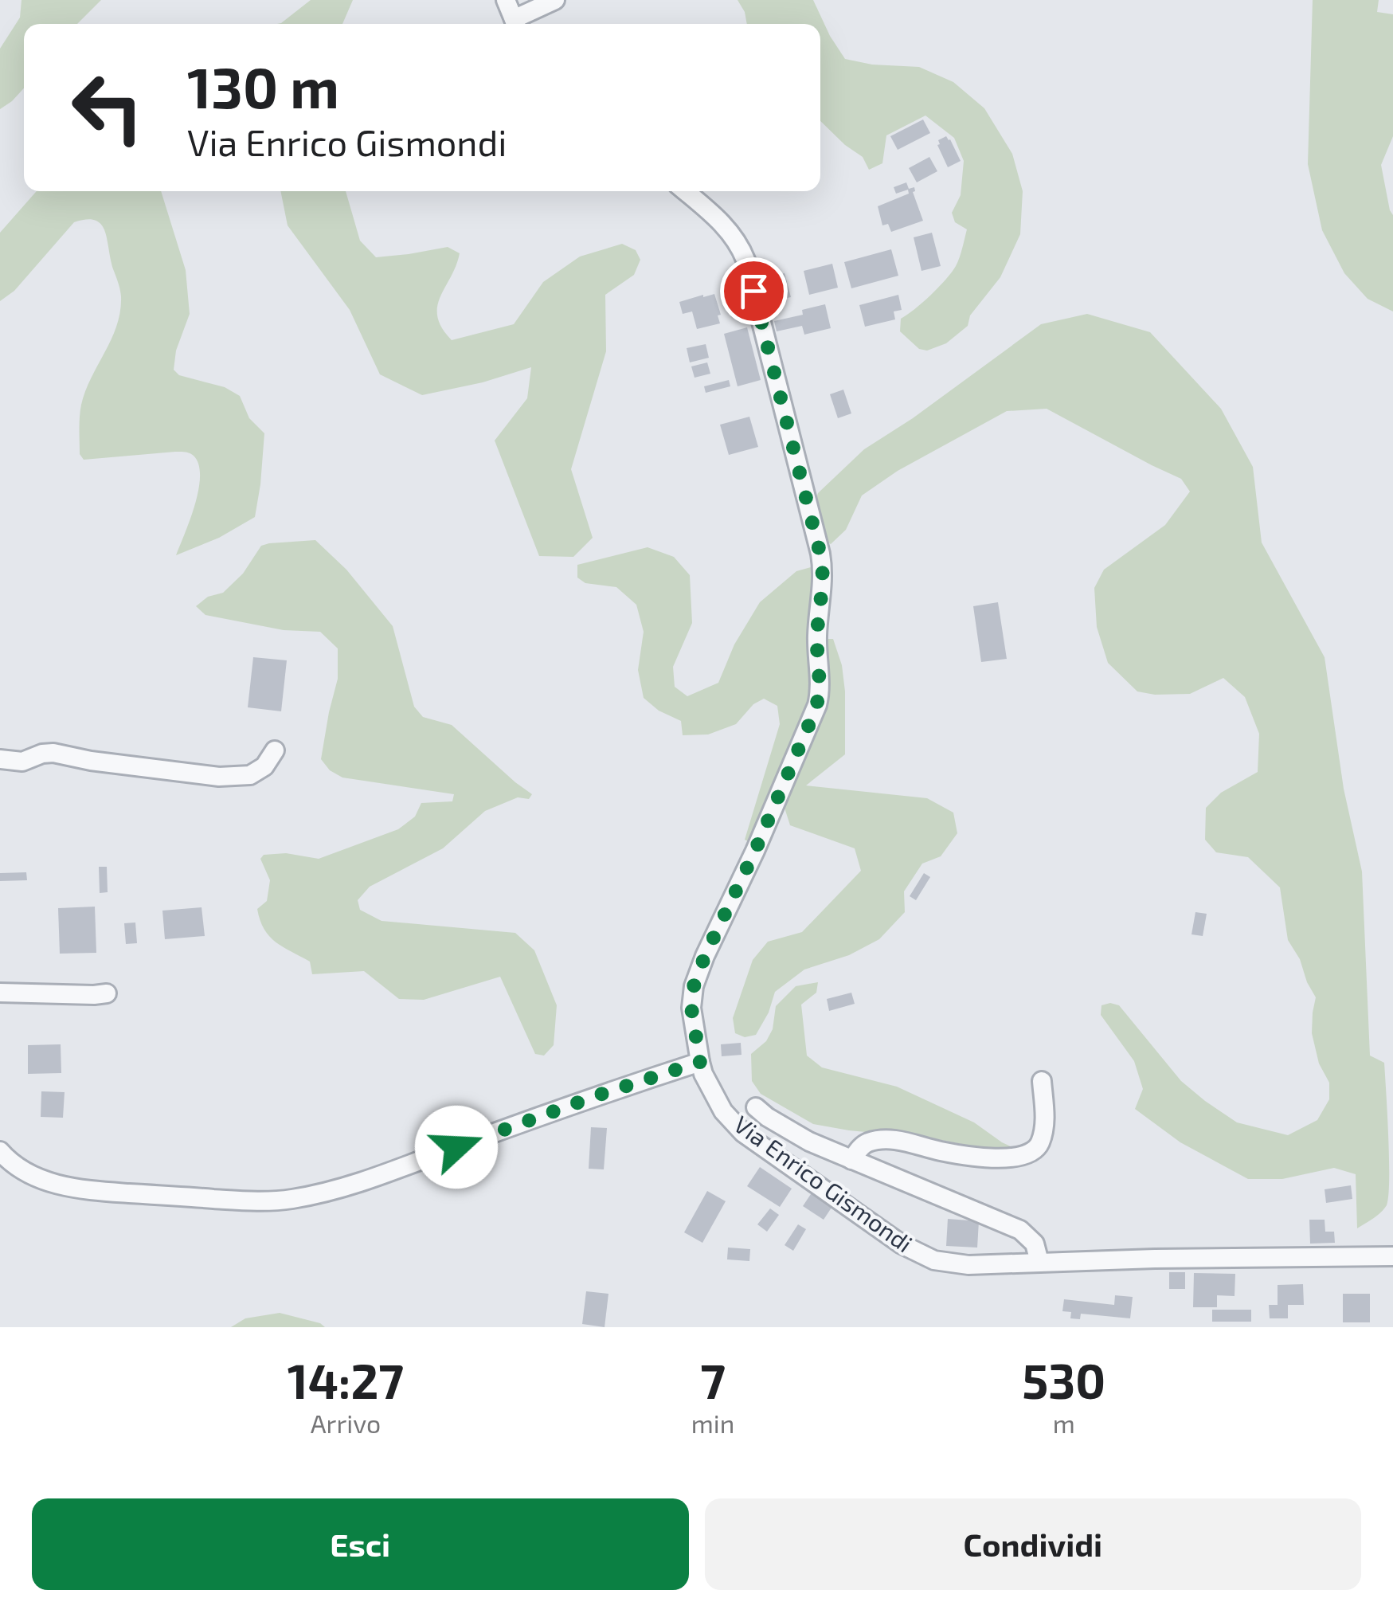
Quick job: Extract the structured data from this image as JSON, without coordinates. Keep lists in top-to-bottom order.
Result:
{
  "streets": {
    "street": ["Via Enrico Gismondi"]
  },
  "page": {
    "turn": ["130 m", "Via Enrico Gismondi"],
    "eta": [
      "14:27",
      "Arrivo",
      "7",
      "min",
      "530",
      "m"
    ],
    "buttons": ["Esci", "Condividi"]
  }
}
